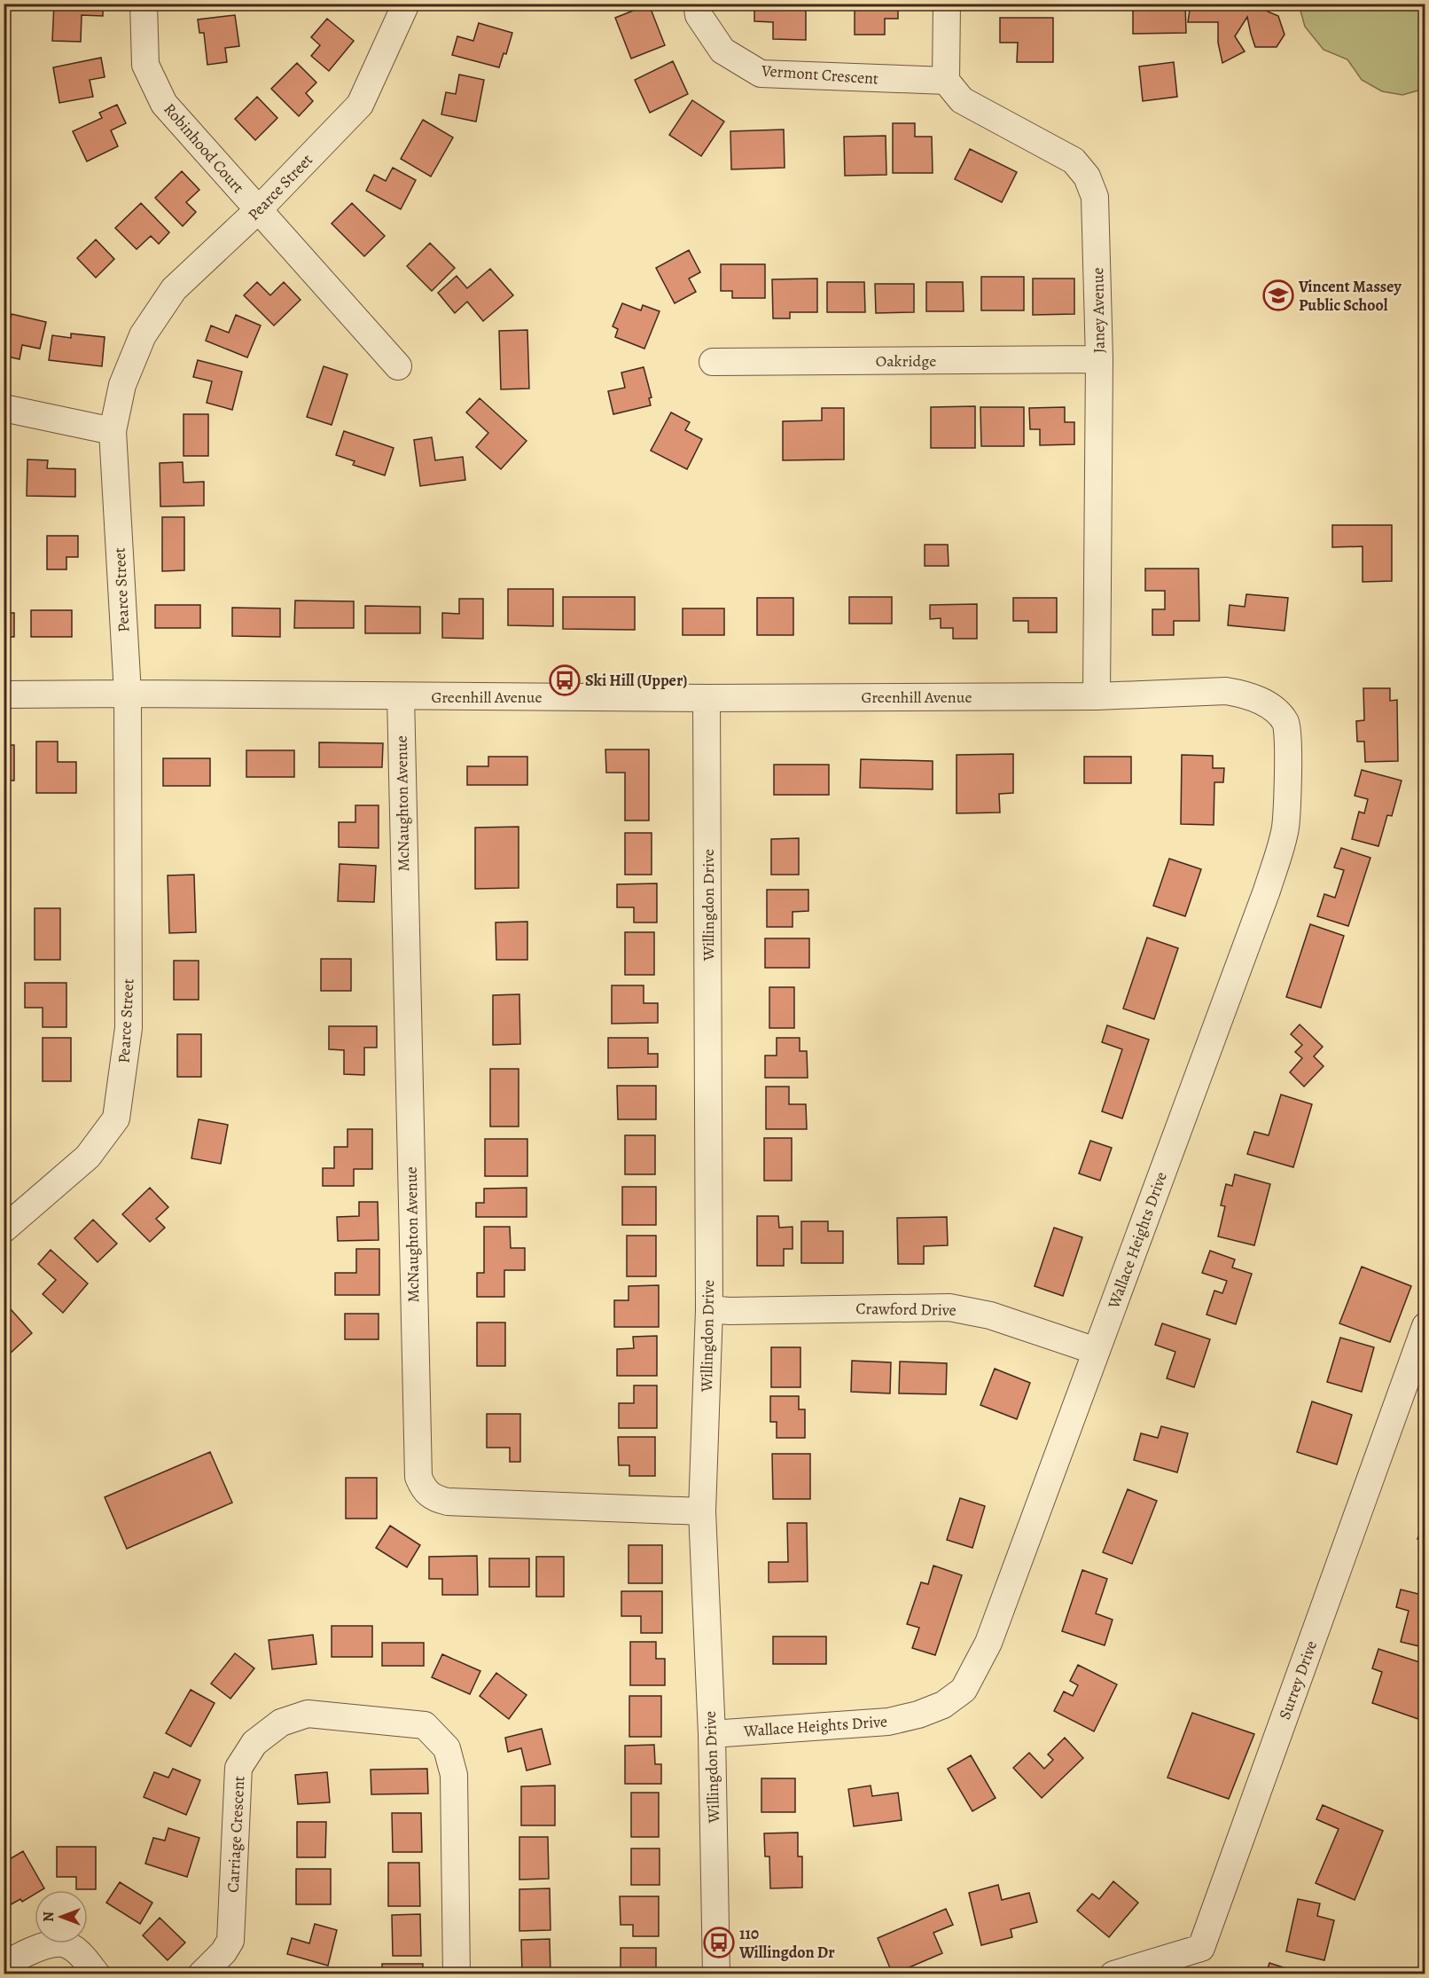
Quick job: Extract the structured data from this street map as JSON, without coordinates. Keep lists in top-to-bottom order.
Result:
{
  "streets": {
    "street": [
      "Vermont Crescent",
      "Robinhood Court",
      "Pearce Street",
      "Janey Avenue",
      "Oakridge",
      "Greenhill Avenue",
      "McNaughton Avenue",
      "Willingdon Drive",
      "Wallace Heights Drive",
      "Crawford Drive",
      "Surrey Drive",
      "Carriage Crescent"
    ]
  },
  "crossings": [
    ["Vermont Crescent", "Janey Avenue"],
    ["Robinhood Court", "Pearce Street"],
    ["Pearce Street", "Greenhill Avenue"],
    ["Janey Avenue", "Oakridge"],
    ["Janey Avenue", "Greenhill Avenue"],
    ["Janey Avenue", "Wallace Heights Drive"],
    ["Greenhill Avenue", "McNaughton Avenue"],
    ["Greenhill Avenue", "Willingdon Drive"],
    ["Greenhill Avenue", "Wallace Heights Drive"],
    ["McNaughton Avenue", "Willingdon Drive"],
    ["Willingdon Drive", "Wallace Heights Drive"],
    ["Willingdon Drive", "Crawford Drive"],
    ["Wallace Heights Drive", "Crawford Drive"]
  ],
  "places": {
    "school or university": ["Vincent Massey Public School"],
    "bus stop": ["Ski Hill (Upper)", "110 Willingdon Dr"]
  },
  "north": "left"
}
